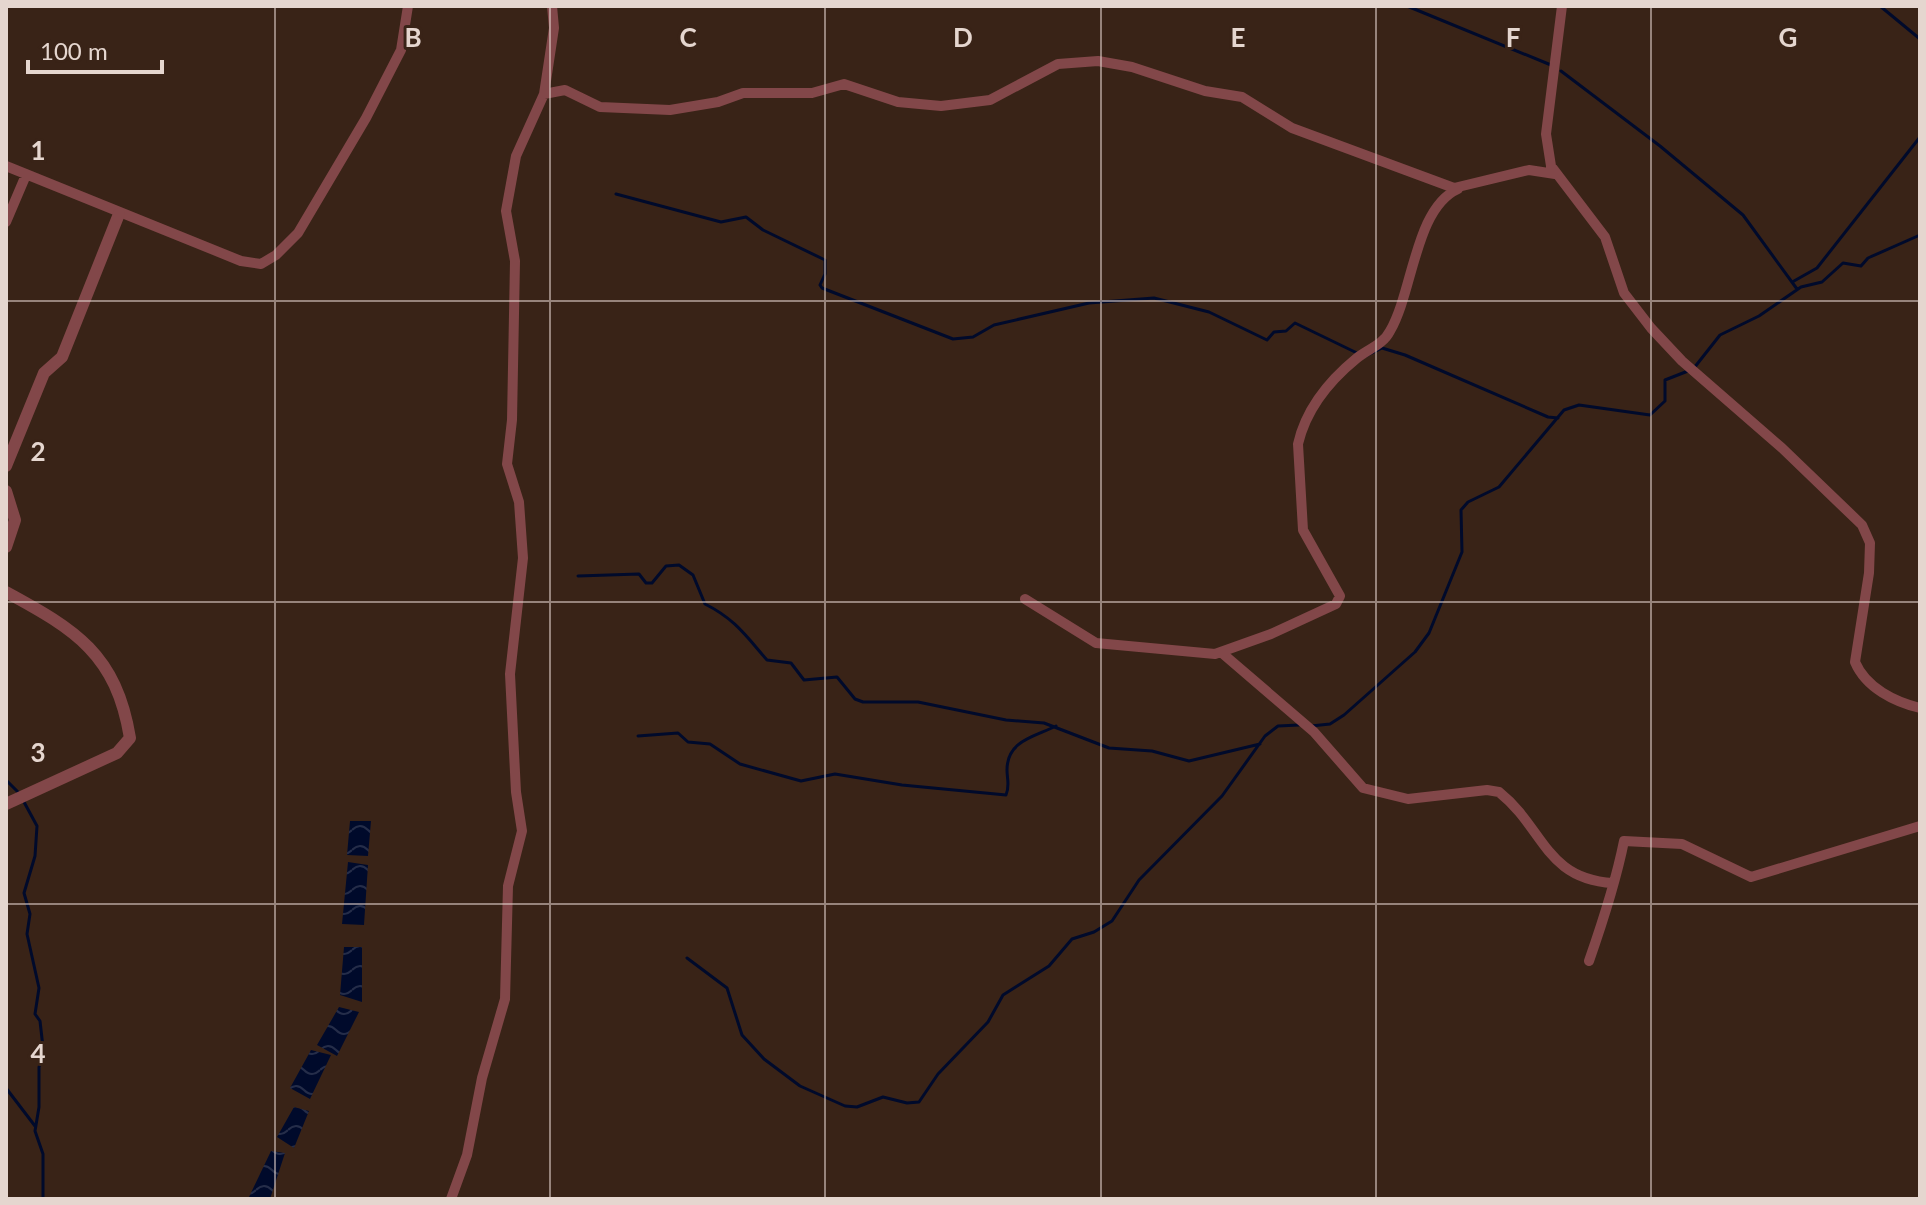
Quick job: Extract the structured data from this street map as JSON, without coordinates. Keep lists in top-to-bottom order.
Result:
{
  "scale_bar": "100 m",
  "grid": {
    "columns": [
      "B",
      "C",
      "D",
      "E",
      "F",
      "G"
    ],
    "rows": [
      "1",
      "2",
      "3",
      "4"
    ]
  }
}
